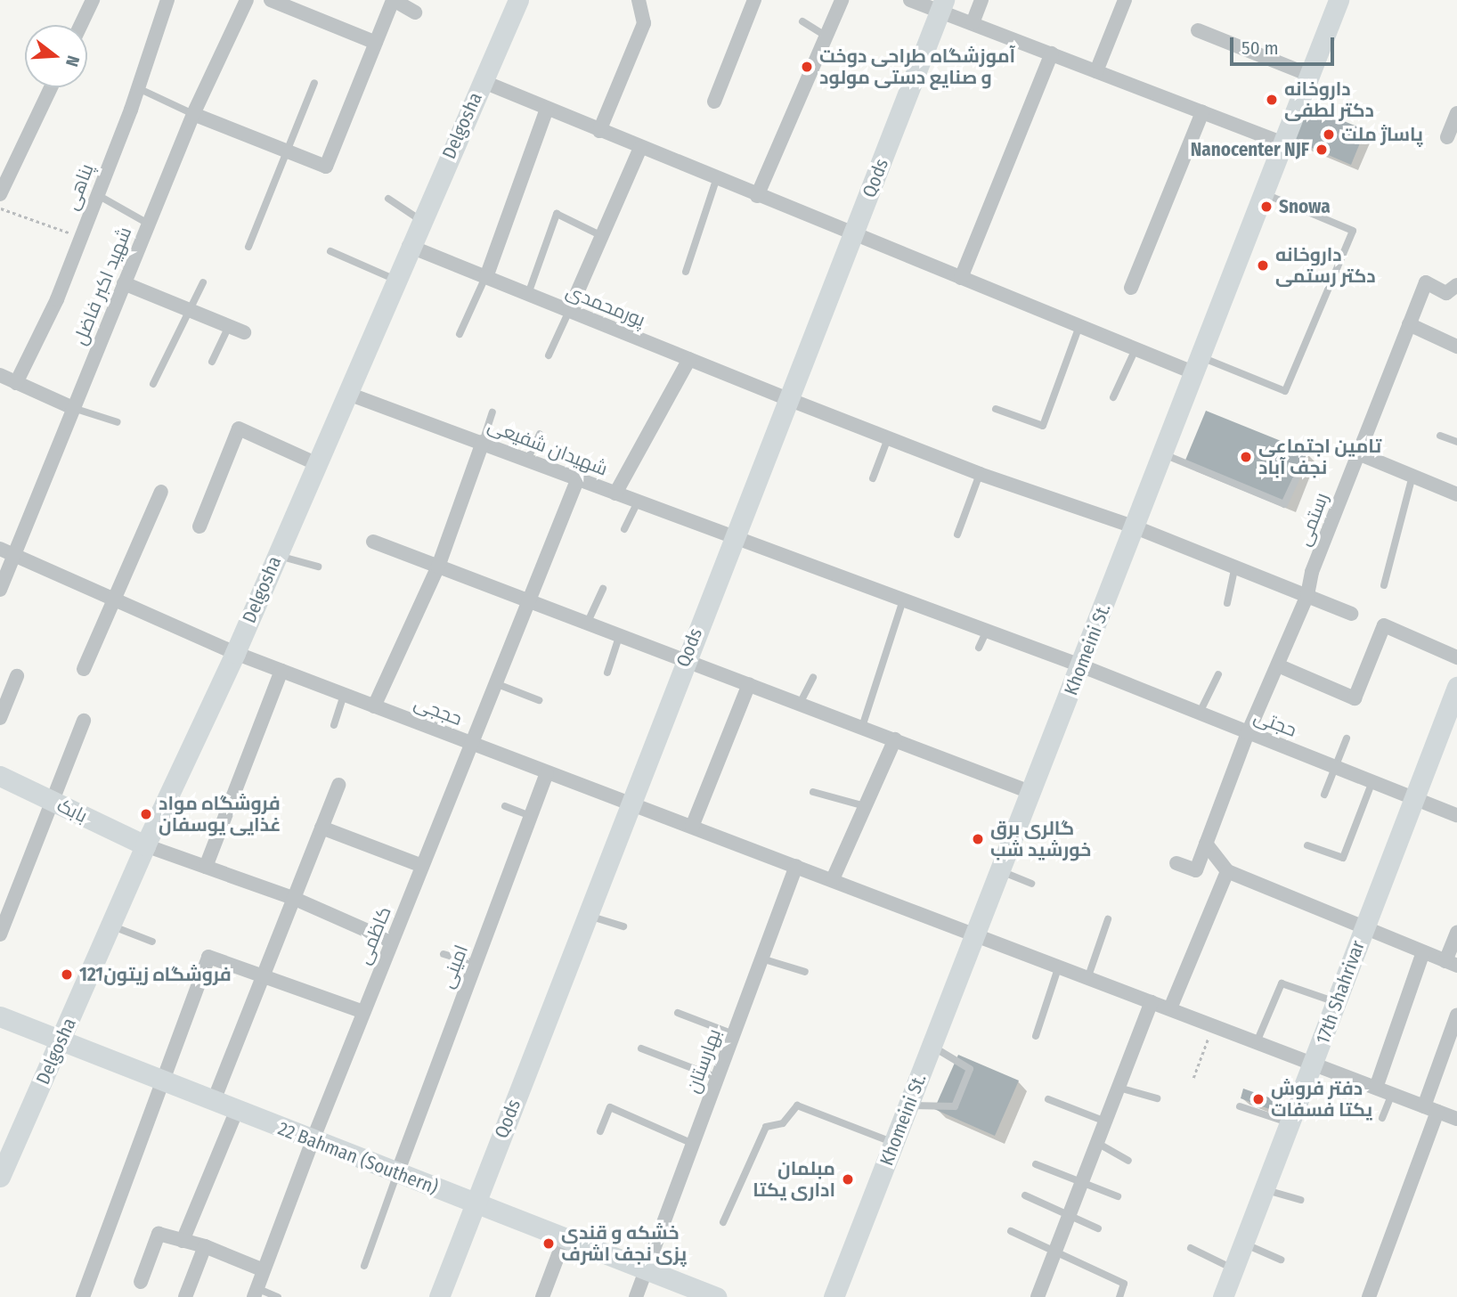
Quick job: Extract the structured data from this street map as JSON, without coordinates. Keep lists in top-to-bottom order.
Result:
{
  "streets": {
    "street": [
      "Delgosha",
      "Qods",
      "پناهی",
      "شهید اکبر فاضل",
      "پورمحمدی",
      "شهیدان شفیعی",
      "رستمی",
      "Khomeini St.",
      "حججی",
      "حجتی",
      "بابک",
      "کاظمی",
      "امینی",
      "17th Shahrivar",
      "بهارستان",
      "22 Bahman (Southern)"
    ]
  },
  "crossings": [
    ["Delgosha", "پورمحمدی"],
    ["Delgosha", "شهیدان شفیعی"],
    ["Delgosha", "حججی"],
    ["Delgosha", "بابک"],
    ["Delgosha", "22 Bahman (Southern)"],
    ["Qods", "پورمحمدی"],
    ["Qods", "شهیدان شفیعی"],
    ["Qods", "حججی"],
    ["Qods", "22 Bahman (Southern)"],
    ["شهید اکبر فاضل", "حججی"],
    ["پورمحمدی", "رستمی"],
    ["پورمحمدی", "Khomeini St."],
    ["شهیدان شفیعی", "حجتی"],
    ["شهیدان شفیعی", "کاظمی"],
    ["رستمی", "حجتی"],
    ["Khomeini St.", "حججی"],
    ["Khomeini St.", "حجتی"],
    ["حججی", "کاظمی"],
    ["حججی", "امینی"],
    ["حججی", "17th Shahrivar"],
    ["حججی", "بهارستان"],
    ["حجتی", "17th Shahrivar"],
    ["کاظمی", "22 Bahman (Southern)"],
    ["امینی", "22 Bahman (Southern)"],
    ["بهارستان", "22 Bahman (Southern)"]
  ],
  "places": [
    "آموزشگاه طراحی دوخت و صنایع دستی مولود",
    "داروخانه دکتر لطفی",
    "پاساژ ملت",
    "Nanocenter NJF",
    "Snowa",
    "داروخانه دکتر رستمی",
    "تامین اجتماعی نجف آباد",
    "فروشگاه مواد غذایی یوسفان",
    "گالری برق خورشید شب",
    "فروشگاه زیتون121",
    "دفتر فروش یکتا فسفات",
    "مبلمان اداری یکتا",
    "خشکه و قندی پزی نجف اشرف"
  ],
  "scale_bar": "50 m",
  "north": "right"
}
